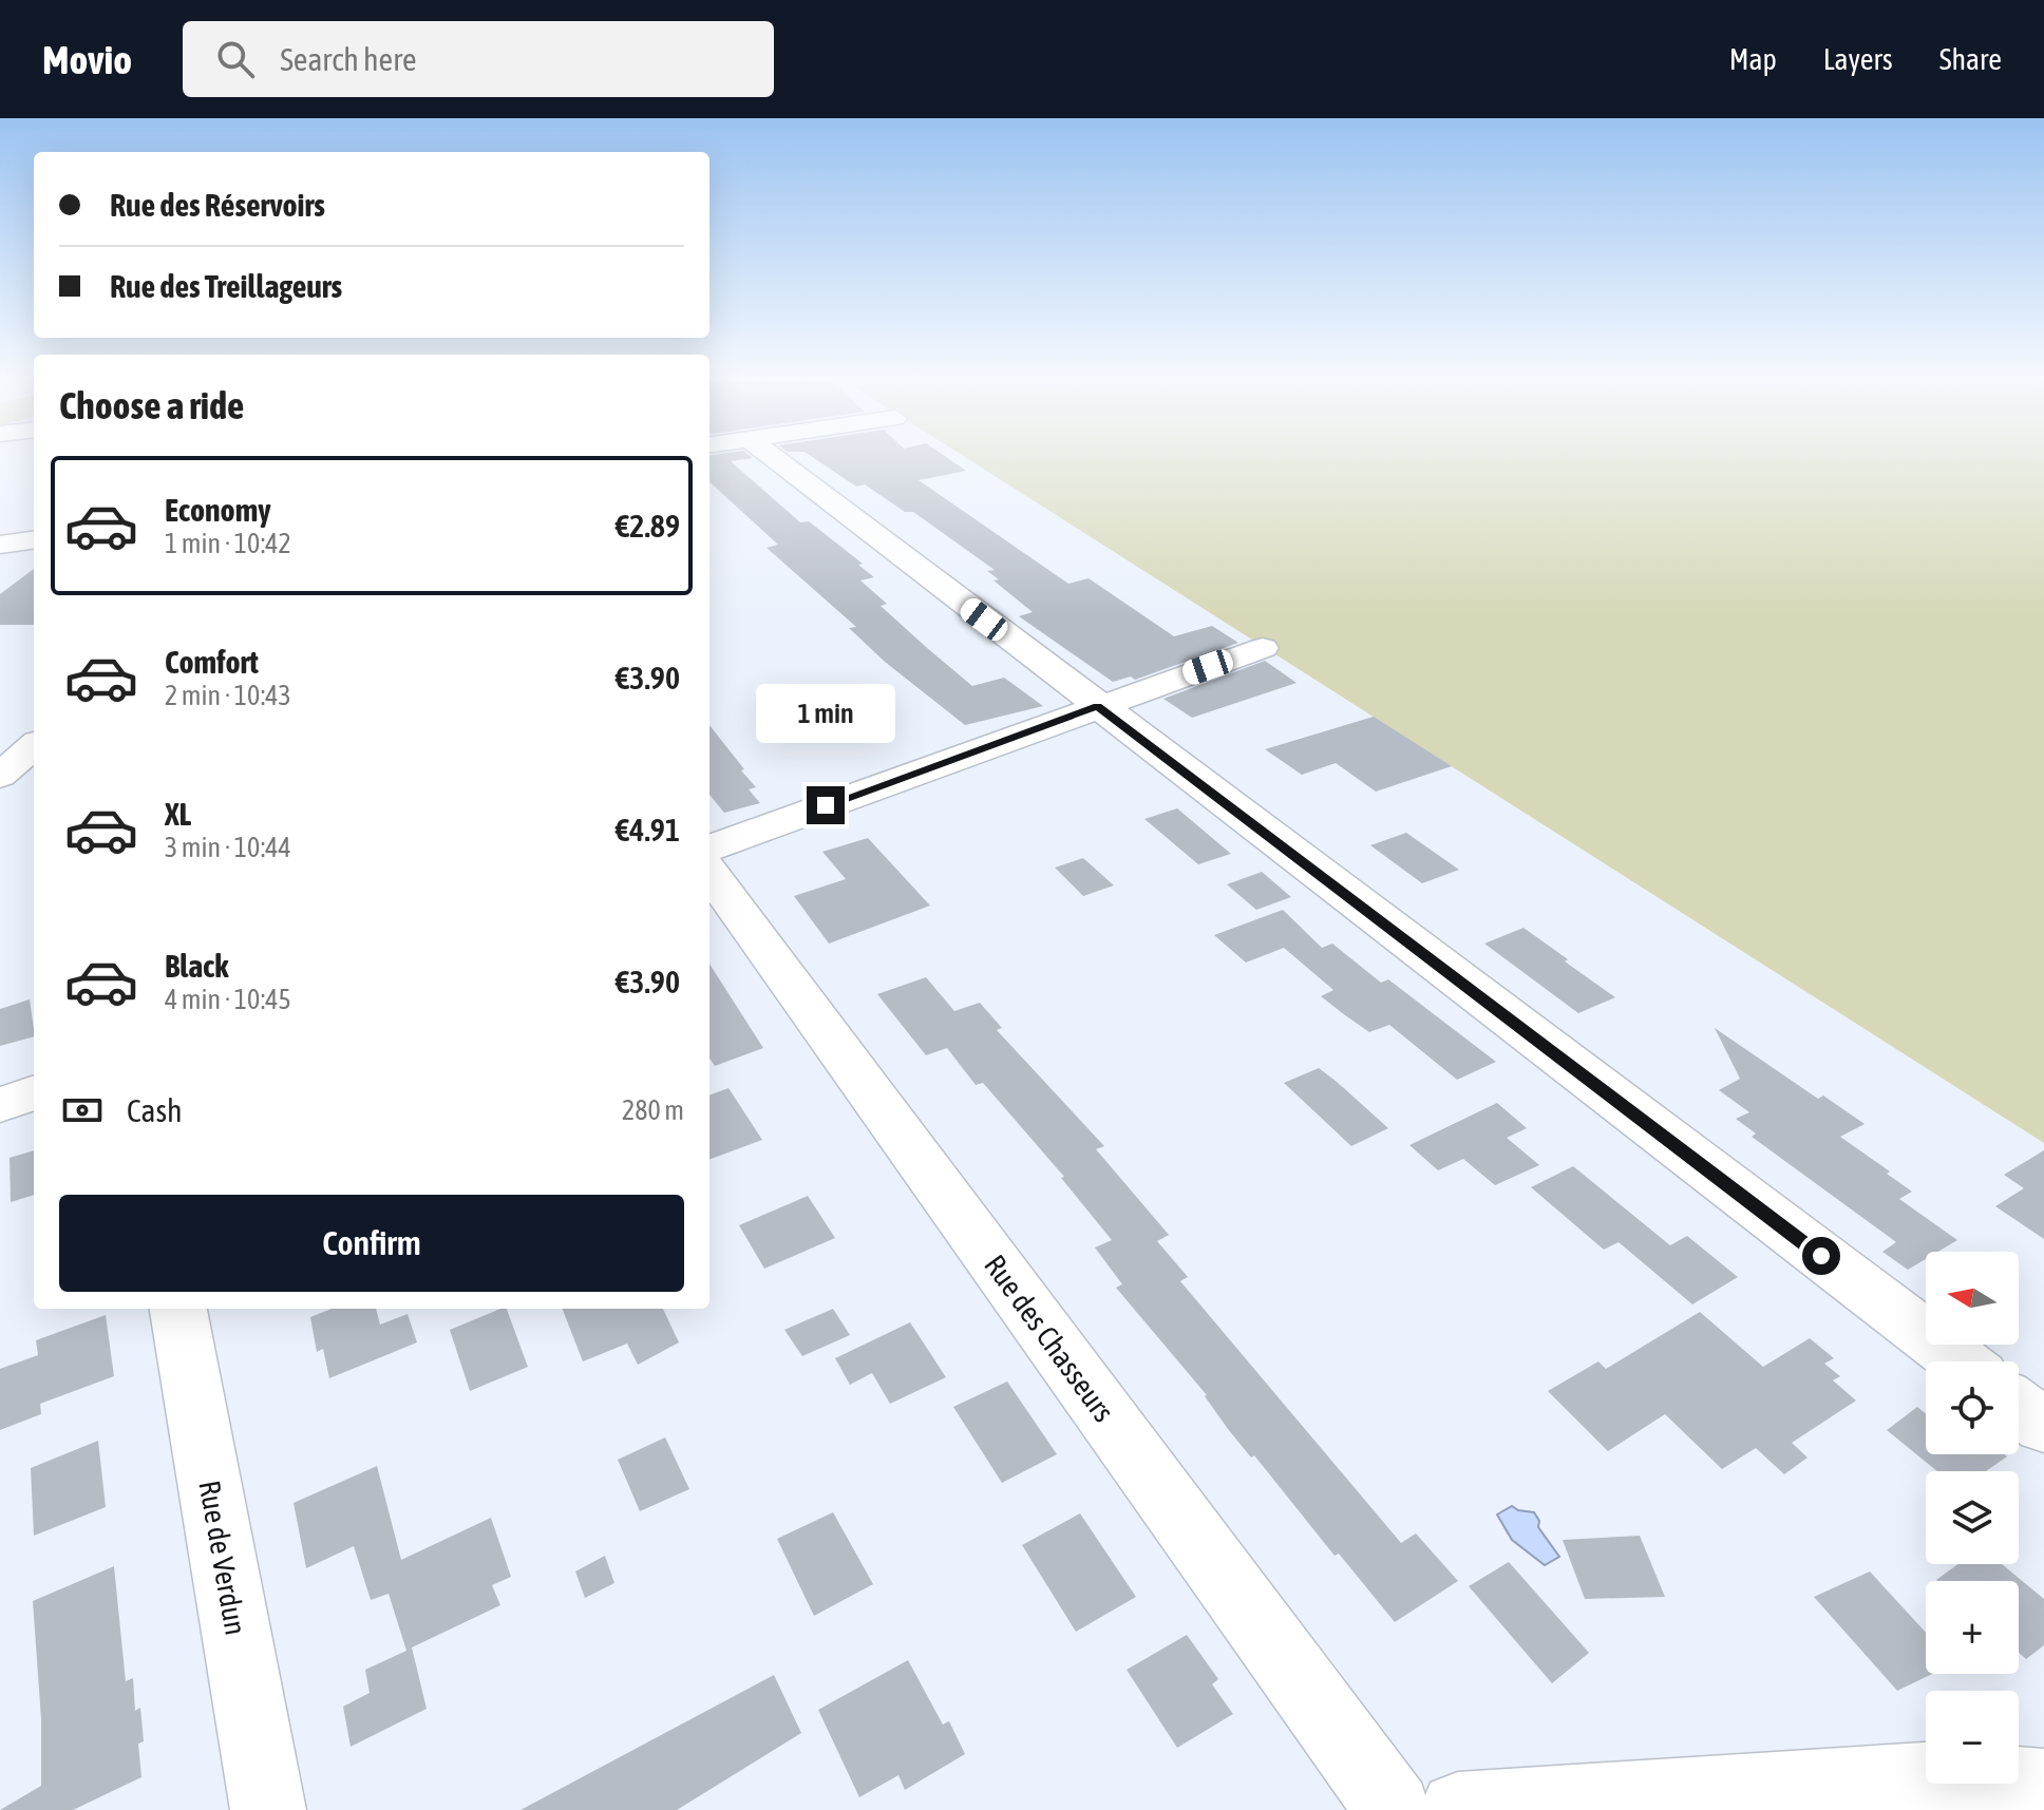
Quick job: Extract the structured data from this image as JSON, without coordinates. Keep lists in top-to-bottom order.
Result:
{
  "streets": {
    "street": ["Rue des Chasseurs", "Rue de Verdun"]
  },
  "north": "left",
  "page": {
    "header": "Movio",
    "search": "Search here",
    "nav": ["Map", "Layers", "Share"],
    "banner": ["Rue des Réservoirs", "Rue des Treillageurs"],
    "heading": "Choose a ride",
    "list": [
      {
        "name": "Economy",
        "note": "1 min · 10:42",
        "value": "€2.89"
      },
      {
        "name": "Comfort",
        "note": "2 min · 10:43",
        "value": "€3.90"
      },
      {
        "name": "XL",
        "note": "3 min · 10:44",
        "value": "€4.91"
      },
      {
        "name": "Black",
        "note": "4 min · 10:45",
        "value": "€3.90"
      }
    ],
    "bubble": "1 min",
    "pay": ["Cash", "280 m"],
    "buttons": "Confirm",
    "map_buttons": ["+", "−"]
  }
}
